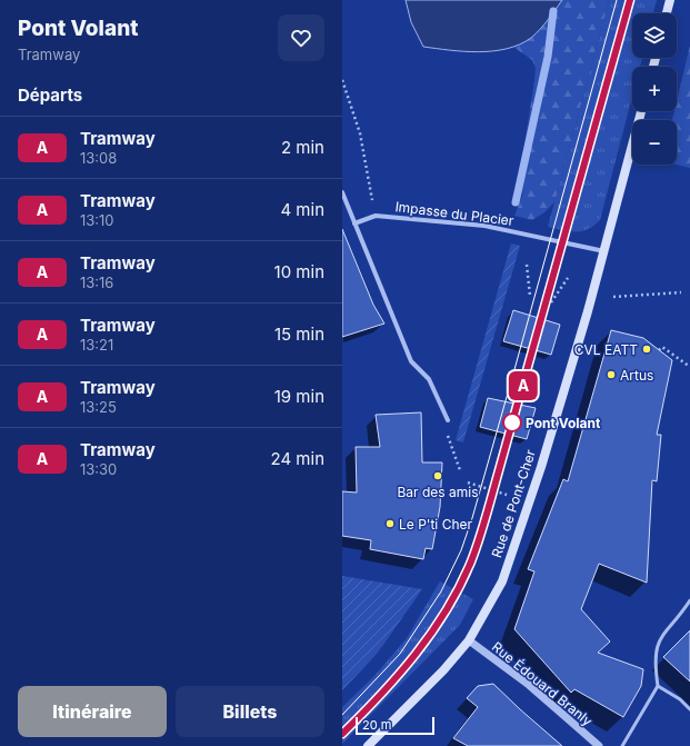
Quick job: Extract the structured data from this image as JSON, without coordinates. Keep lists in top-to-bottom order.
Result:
{
  "streets": {
    "main road": ["Rue de Pont-Cher"],
    "street": ["Impasse du Placier", "Rue Édouard Branly"]
  },
  "crossings": [
    ["Impasse du Placier", "Rue de Pont-Cher"],
    ["Rue de Pont-Cher", "Rue Édouard Branly"]
  ],
  "places": [
    "CVL EATT",
    "Artus",
    "Pont Volant",
    "Bar des amis",
    "Le P'ti Cher"
  ],
  "lines": ["tram line A"],
  "scale_bar": "20 m",
  "page": {
    "heading": [
      ["Pont Volant", "Tramway"],
      "Départs"
    ],
    "on_map": "A",
    "map_buttons": ["+", "−"],
    "list": [
      {
        "mark": "A",
        "name": "Tramway",
        "note": "13:08",
        "value": "2 min"
      },
      {
        "mark": "A",
        "name": "Tramway",
        "note": "13:10",
        "value": "4 min"
      },
      {
        "mark": "A",
        "name": "Tramway",
        "note": "13:16",
        "value": "10 min"
      },
      {
        "mark": "A",
        "name": "Tramway",
        "note": "13:21",
        "value": "15 min"
      },
      {
        "mark": "A",
        "name": "Tramway",
        "note": "13:25",
        "value": "19 min"
      },
      {
        "mark": "A",
        "name": "Tramway",
        "note": "13:30",
        "value": "24 min"
      }
    ],
    "buttons": ["Itinéraire", "Billets"],
    "scale": "20 m"
  }
}
